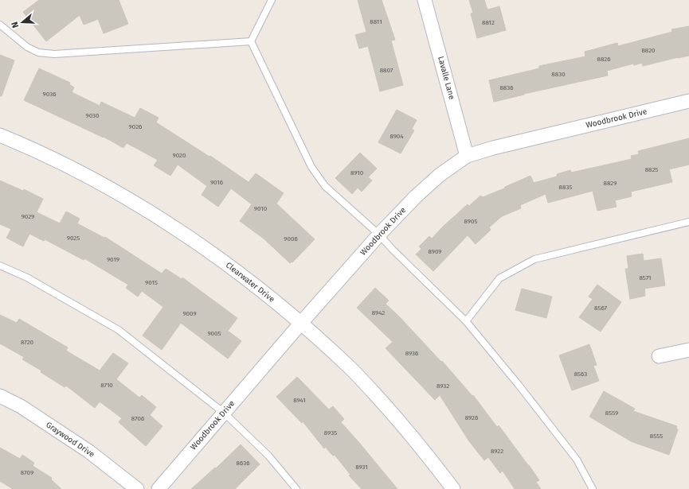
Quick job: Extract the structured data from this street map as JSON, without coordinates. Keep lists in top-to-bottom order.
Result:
{
  "streets": {
    "street": [
      "Lavalle Lane",
      "Woodbrook Drive",
      "Clearwater Drive",
      "Graywood Drive"
    ]
  },
  "crossings": [
    ["Lavalle Lane", "Woodbrook Drive"],
    ["Woodbrook Drive", "Clearwater Drive"]
  ],
  "house_numbers": [
    "8811",
    "8812",
    "8820",
    "8826",
    "8807",
    "8830",
    "8836",
    "9036",
    "9030",
    "9026",
    "8904",
    "9020",
    "8825",
    "8910",
    "9016",
    "8829",
    "8835",
    "9010",
    "9029",
    "8905",
    "9025",
    "9006",
    "8909",
    "9019",
    "8571",
    "9015",
    "8567",
    "8942",
    "9009",
    "9005",
    "8720",
    "8936",
    "8563",
    "8710",
    "8932",
    "8941",
    "8559",
    "8926",
    "8706",
    "8935",
    "8555",
    "8922",
    "8636",
    "8931",
    "8709"
  ],
  "north": "left"
}
